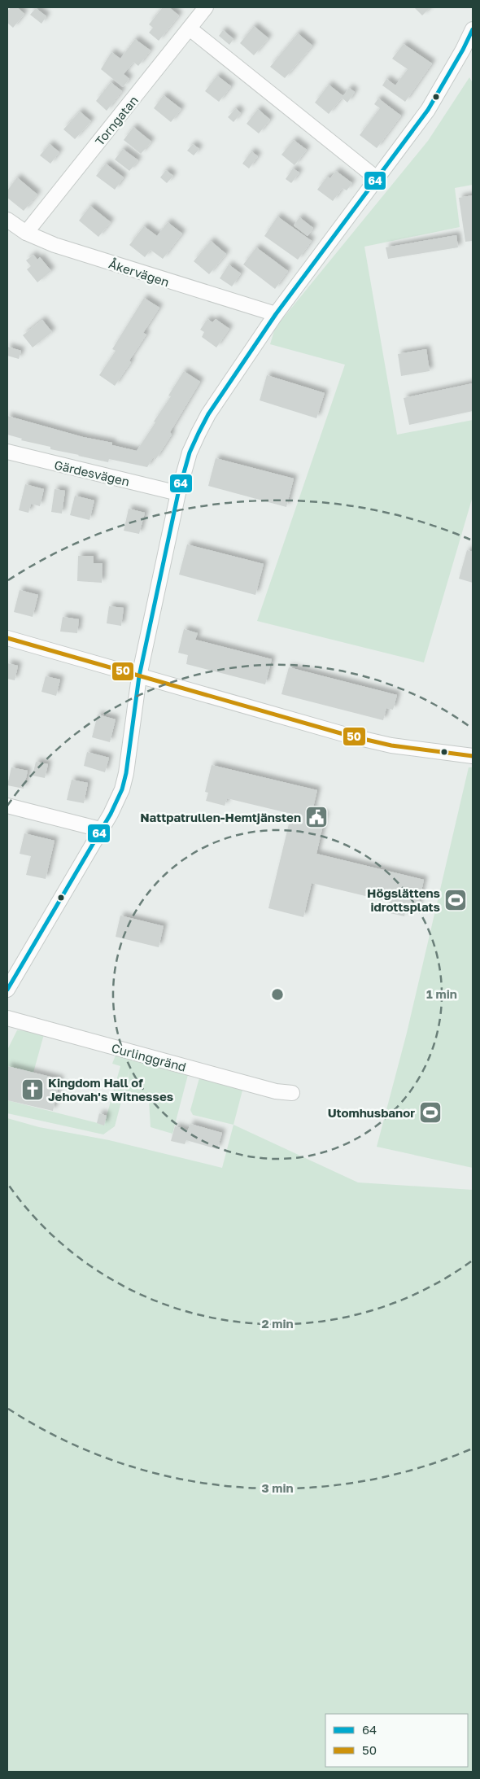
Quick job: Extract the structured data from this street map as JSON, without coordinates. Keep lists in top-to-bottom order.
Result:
{
  "streets": {
    "street": [
      "Torngatan",
      "Åkervägen",
      "Gärdesvägen",
      "Curlinggränd"
    ]
  },
  "crossings": [
    ["Torngatan", "Åkervägen"]
  ],
  "places": {
    "public building": ["Nattpatrullen-Hemtjänsten"],
    "sports": ["Högslättens idrottsplats", "Utomhusbanor"],
    "church": ["Kingdom Hall of Jehovah's Witnesses"]
  },
  "lines": ["transit line 64", "transit line 50"],
  "legend": ["64", "50"],
  "rings": ["1 min", "2 min", "3 min"]
}
